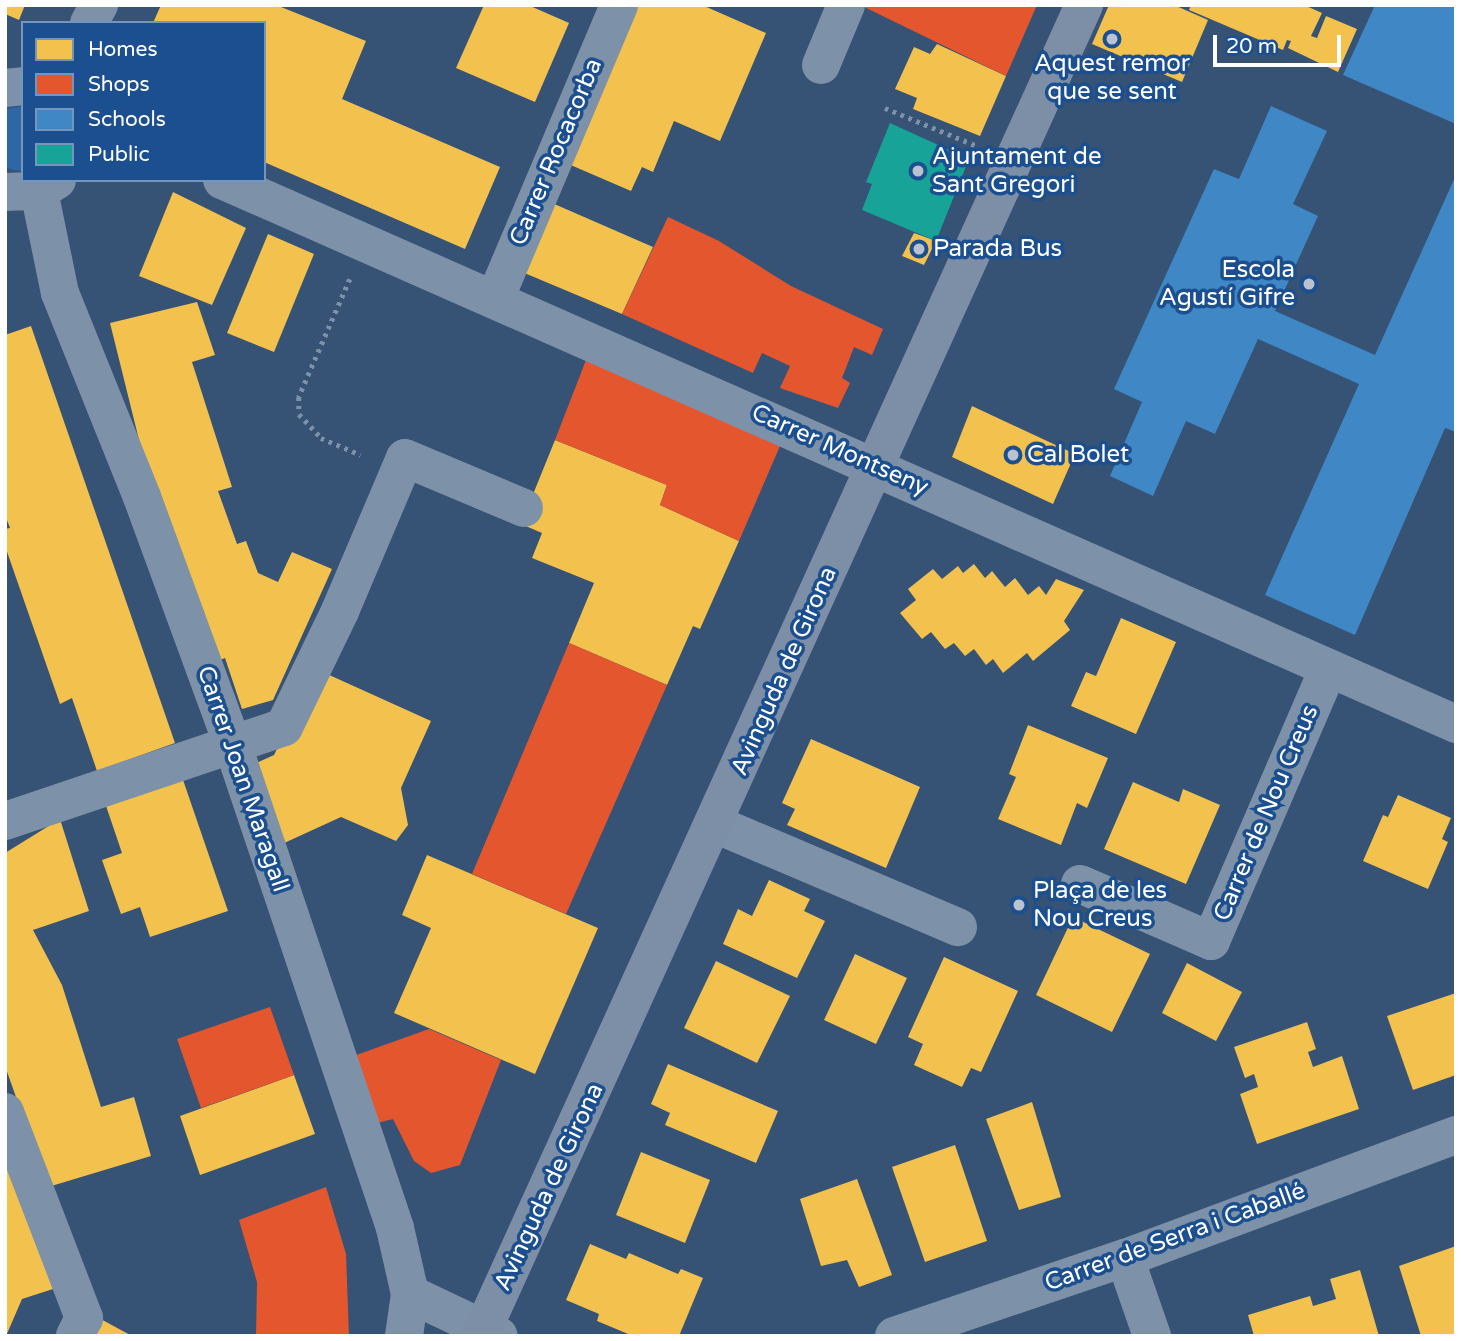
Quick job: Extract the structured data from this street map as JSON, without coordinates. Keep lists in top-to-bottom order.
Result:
{
  "streets": {
    "main road": ["Avinguda de Girona"],
    "street": [
      "Carrer Rocacorba",
      "Carrer Montseny",
      "Carrer Joan Maragall",
      "Carrer de Nou Creus",
      "Carrer de Serra i Caballé"
    ]
  },
  "crossings": [
    ["Carrer Rocacorba", "Carrer Montseny"],
    ["Carrer Montseny", "Avinguda de Girona"],
    ["Carrer Montseny", "Carrer de Nou Creus"]
  ],
  "places": [
    "Aquest remor que se sent",
    "Ajuntament de Sant Gregori",
    "Parada Bus",
    "Escola Agustí Gifre",
    "Cal Bolet",
    "Plaça de les Nou Creus"
  ],
  "legend": [
    "Homes",
    "Shops",
    "Schools",
    "Public"
  ],
  "scale_bar": "20 m"
}
